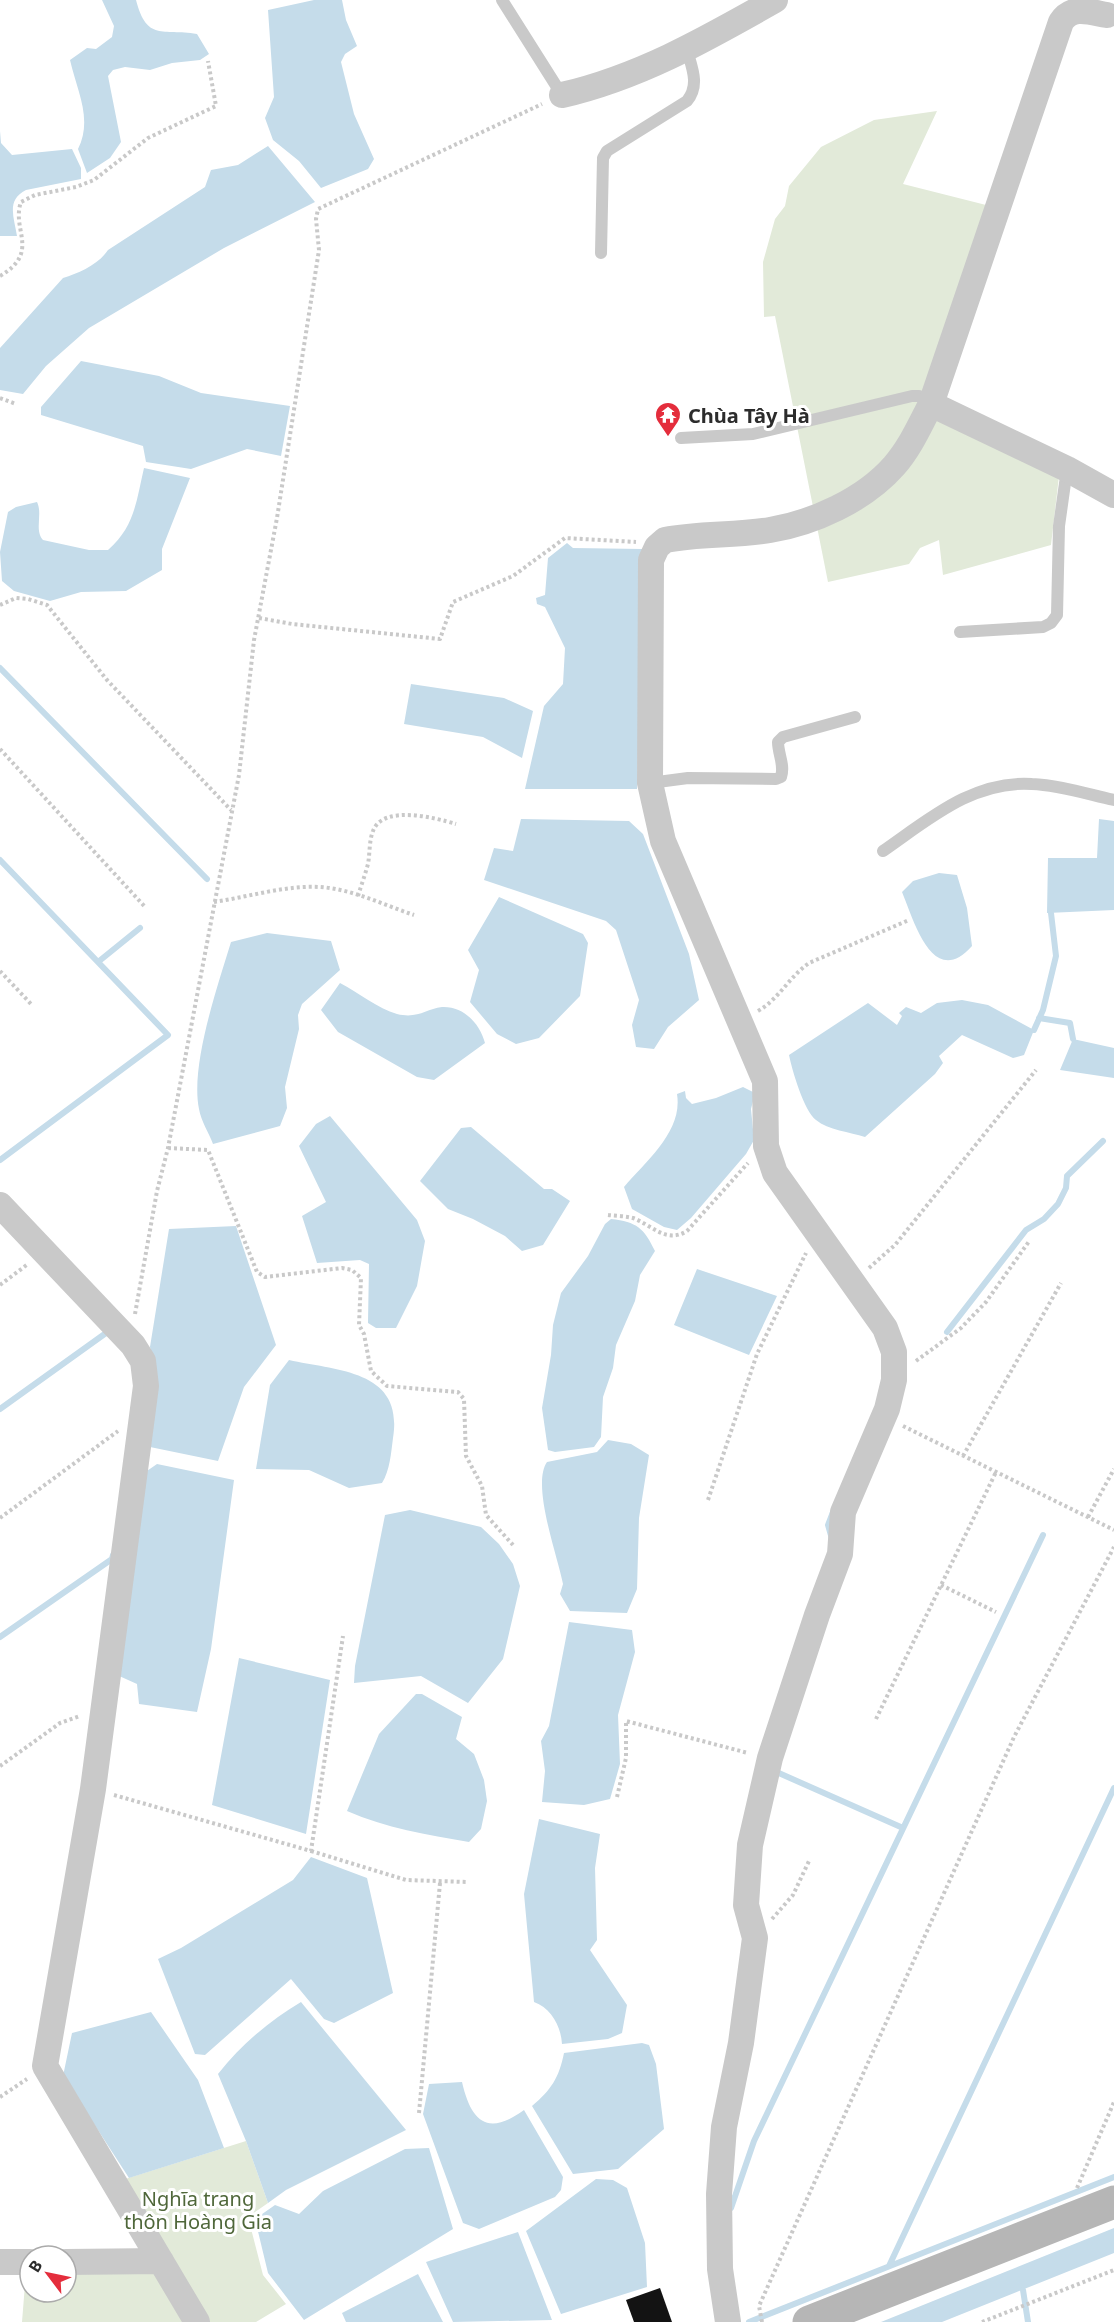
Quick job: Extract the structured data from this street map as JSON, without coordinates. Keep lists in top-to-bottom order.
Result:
{
  "parks": ["Nghĩa trang thôn Hoàng Gia"],
  "places": {
    "temple": ["Chùa Tây Hà"]
  },
  "north": "top left"
}
